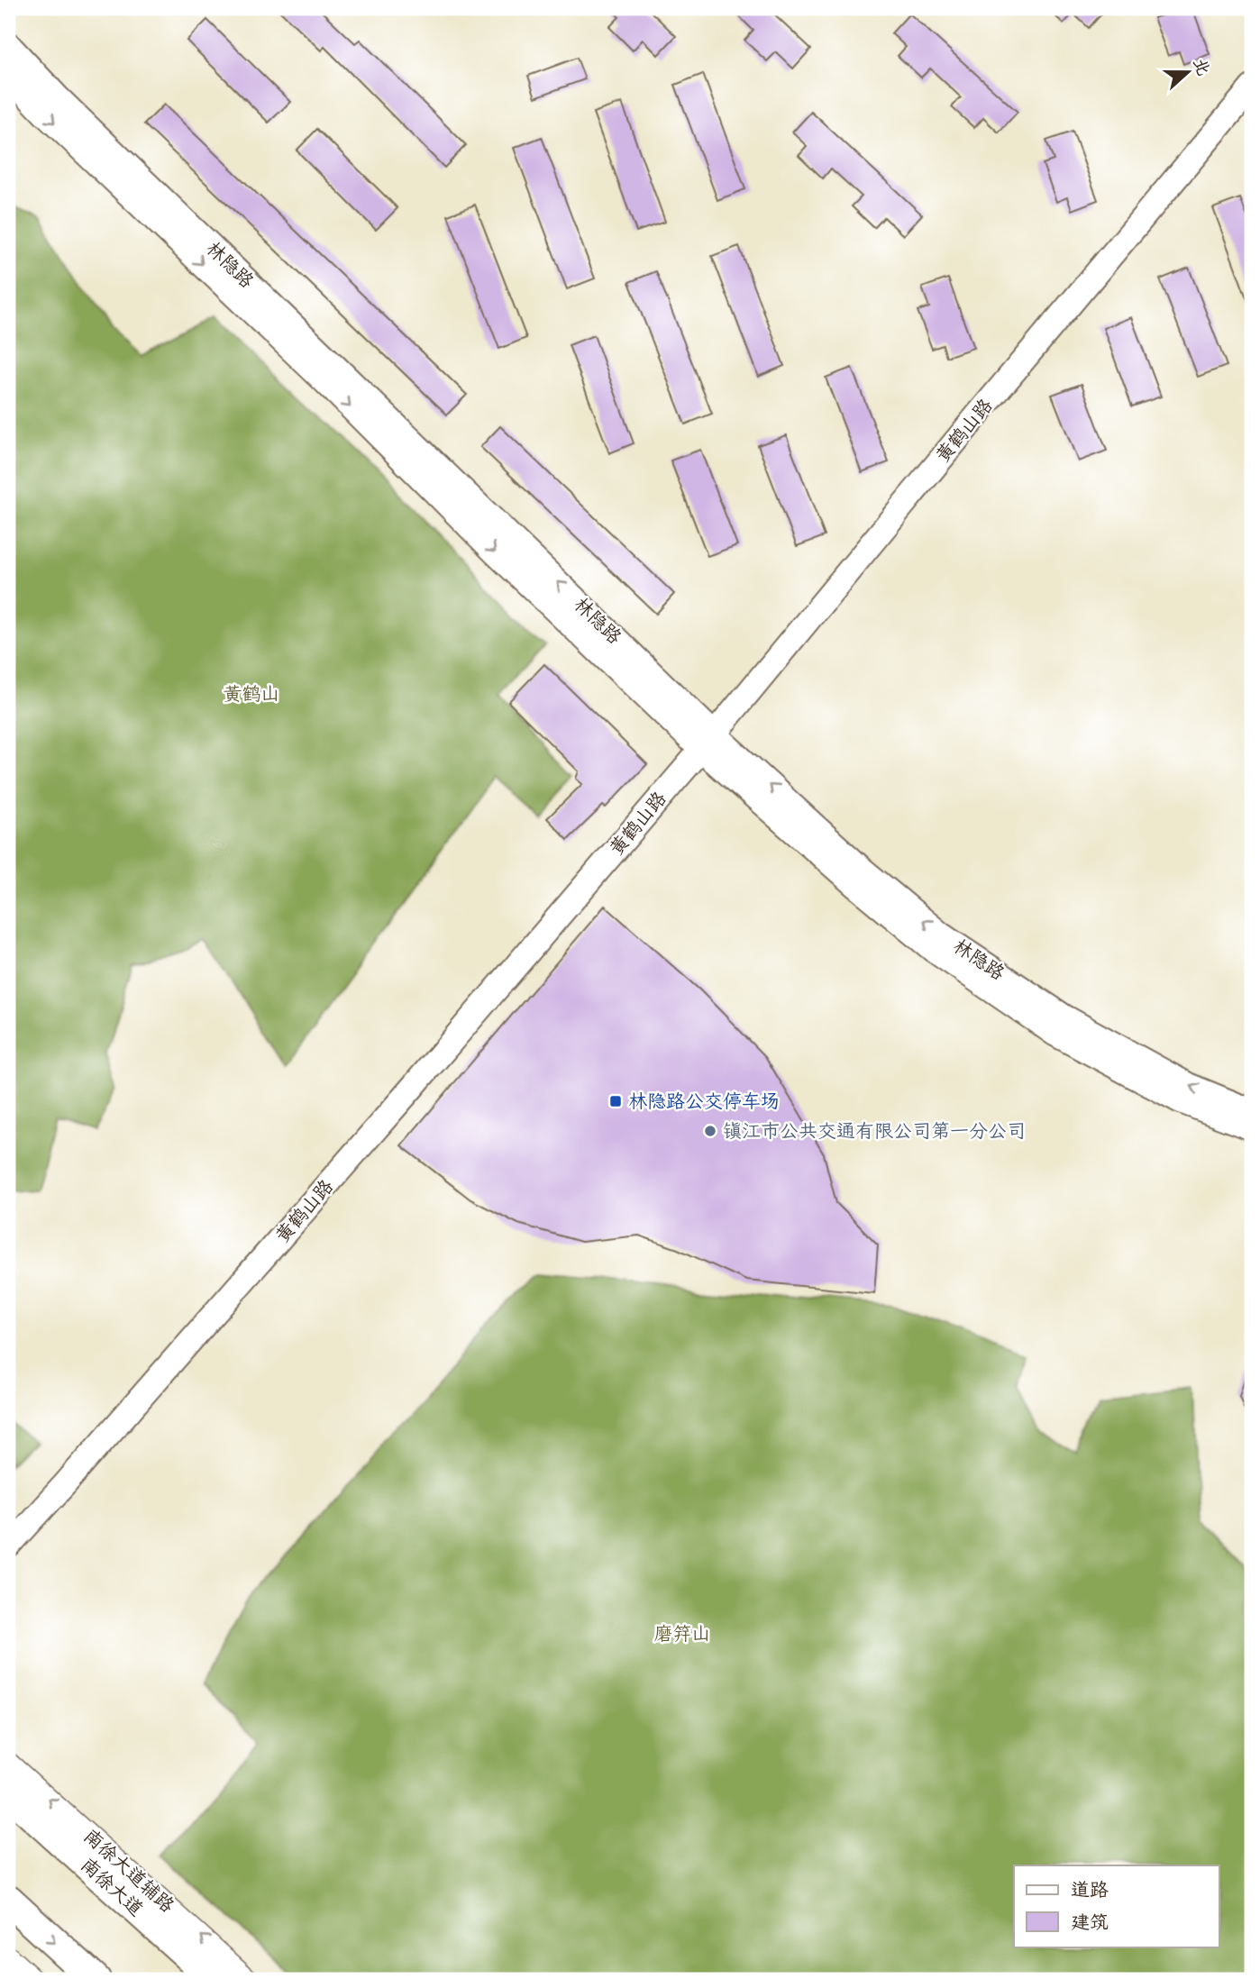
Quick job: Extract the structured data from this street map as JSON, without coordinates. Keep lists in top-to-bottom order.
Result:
{
  "streets": {
    "main road": ["南徐大道"],
    "street": ["林隐路", "黄鹤山路", "南徐大道辅路"]
  },
  "crossings": [
    ["林隐路", "黄鹤山路"]
  ],
  "one_way": ["南徐大道辅路"],
  "parks": ["黄鹤山", "磨笄山"],
  "places": {
    "transit": ["林隐路公交停车场"],
    "other": ["镇江市公共交通有限公司第一分公司"]
  },
  "legend": ["道路", "建筑"],
  "north": "right"
}
